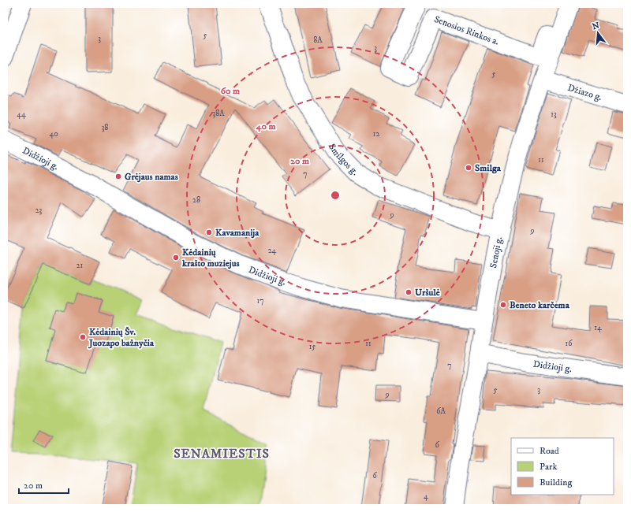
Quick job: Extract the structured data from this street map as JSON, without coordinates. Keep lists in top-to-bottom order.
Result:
{
  "streets": {
    "street": [
      "Senosios Rinkos a.",
      "Džiazo g.",
      "Smilgos g.",
      "Didžioji g.",
      "Senoji g."
    ]
  },
  "crossings": [
    ["Džiazo g.", "Senoji g."],
    ["Smilgos g.", "Senoji g."],
    ["Didžioji g.", "Senoji g."]
  ],
  "districts": ["SENAMIESTIS"],
  "places": [
    "Smilga",
    "Grėjaus namas",
    "Kavamanija",
    "Kėdainių krašto muziejus",
    "Uršulė",
    "Beneto karčema",
    "Kėdainių Šv. Juozapo bažnyčia"
  ],
  "house_numbers": [
    "5",
    "3",
    "8A",
    "3",
    "5",
    "38A",
    "44",
    "13",
    "38",
    "40",
    "12",
    "11",
    "7",
    "28",
    "23",
    "9",
    "9",
    "24",
    "21",
    "17",
    "14",
    "11",
    "16",
    "15",
    "7",
    "5",
    "3",
    "9",
    "6A",
    "6",
    "6",
    "4"
  ],
  "legend": ["Road", "Park", "Building"],
  "scale_bar": "20 m",
  "north": "top",
  "rings": ["60 m", "40 m", "20 m"]
}
